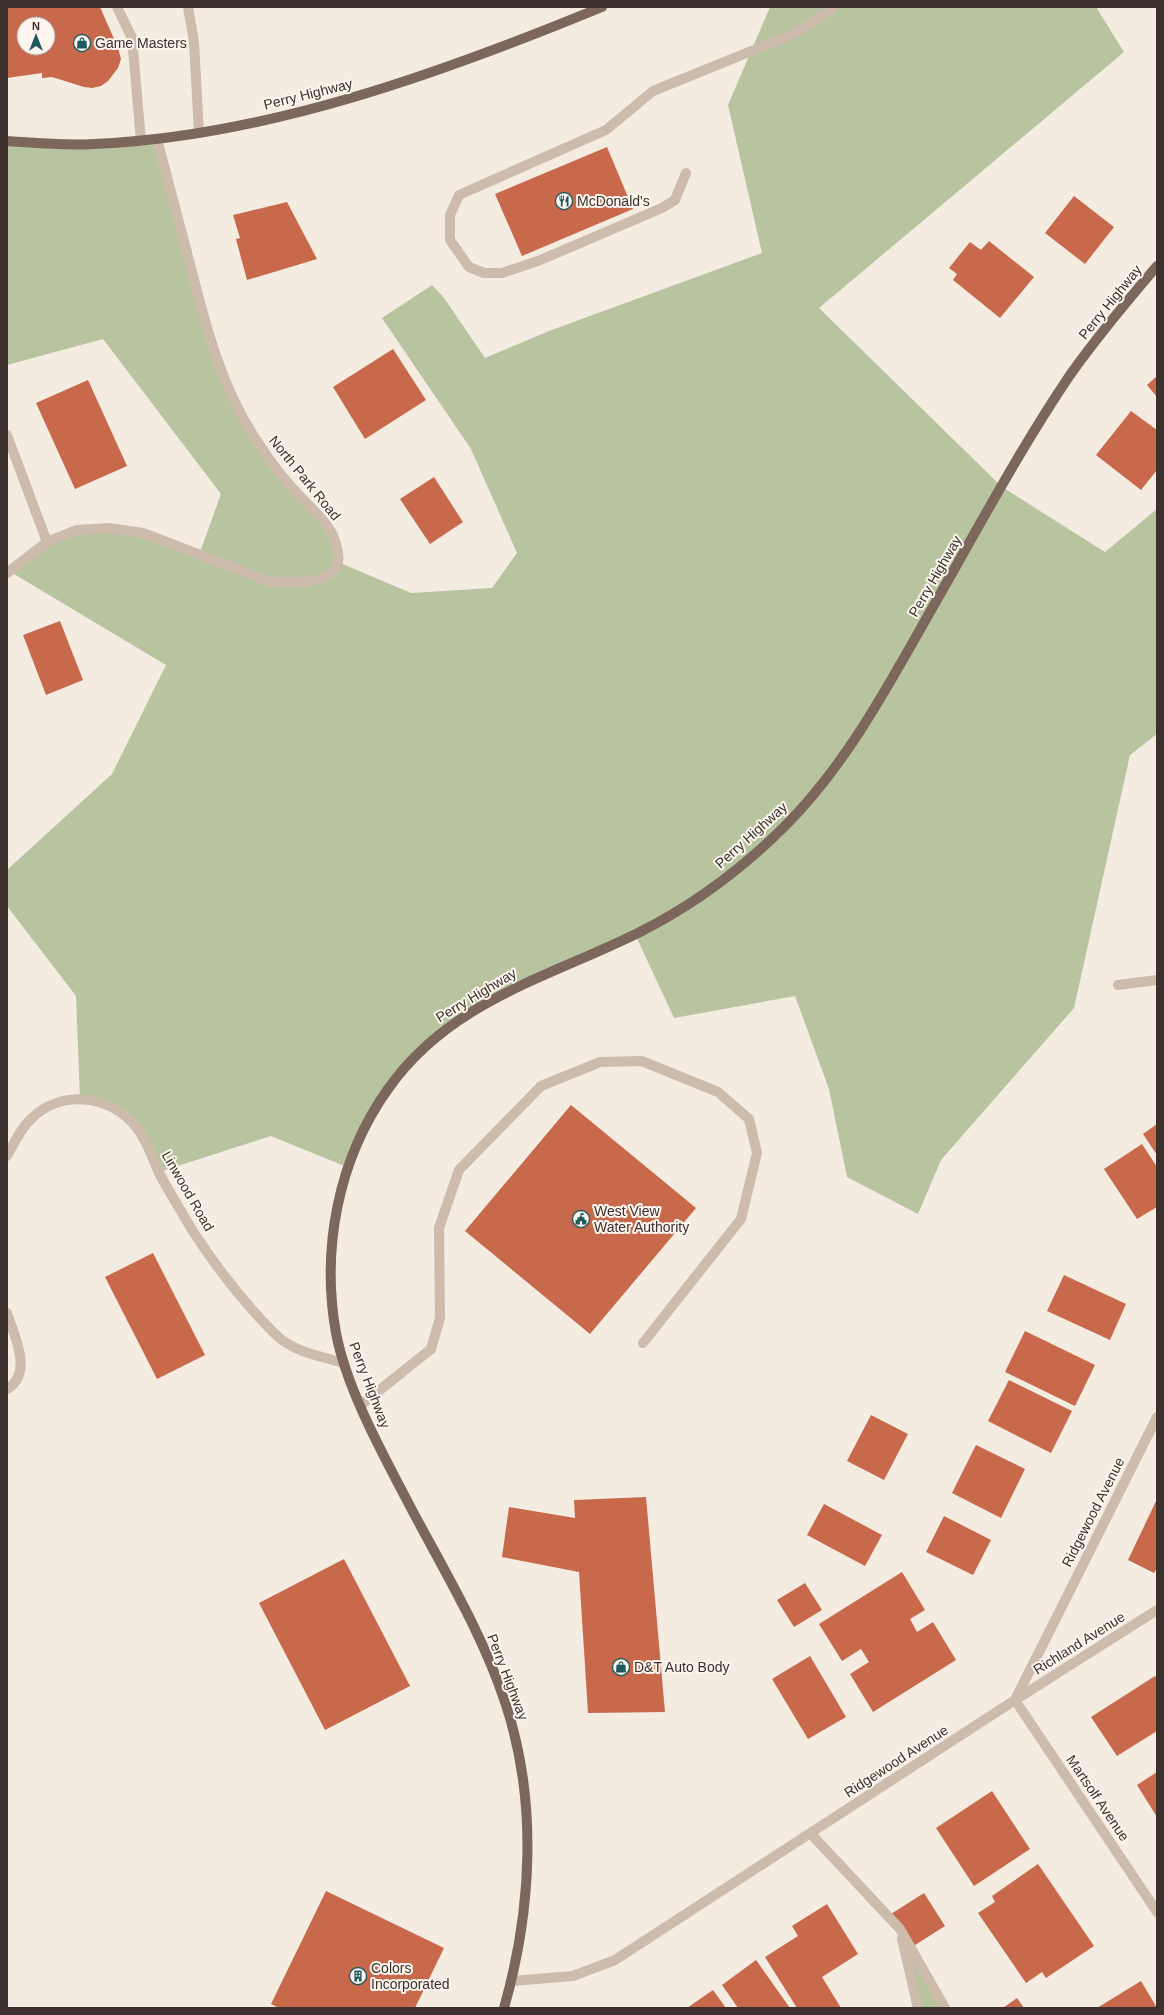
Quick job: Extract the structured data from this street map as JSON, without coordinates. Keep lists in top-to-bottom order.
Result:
{
  "streets": {
    "main road": ["Perry Highway"],
    "street": [
      "North Park Road",
      "Linwood Road",
      "Ridgewood Avenue",
      "Richland Avenue",
      "Martsolf Avenue"
    ]
  },
  "crossings": [
    ["Perry Highway", "North Park Road"],
    ["Perry Highway", "Linwood Road"],
    ["Perry Highway", "Ridgewood Avenue"],
    ["Ridgewood Avenue", "Richland Avenue"],
    ["Ridgewood Avenue", "Martsolf Avenue"],
    ["Richland Avenue", "Martsolf Avenue"]
  ],
  "places": {
    "shop": ["Game Masters", "D&T Auto Body"],
    "restaurant": ["McDonald's"],
    "public building": ["West View Water Authority"],
    "building": ["Colors Incorporated"]
  },
  "north": "top"
}
